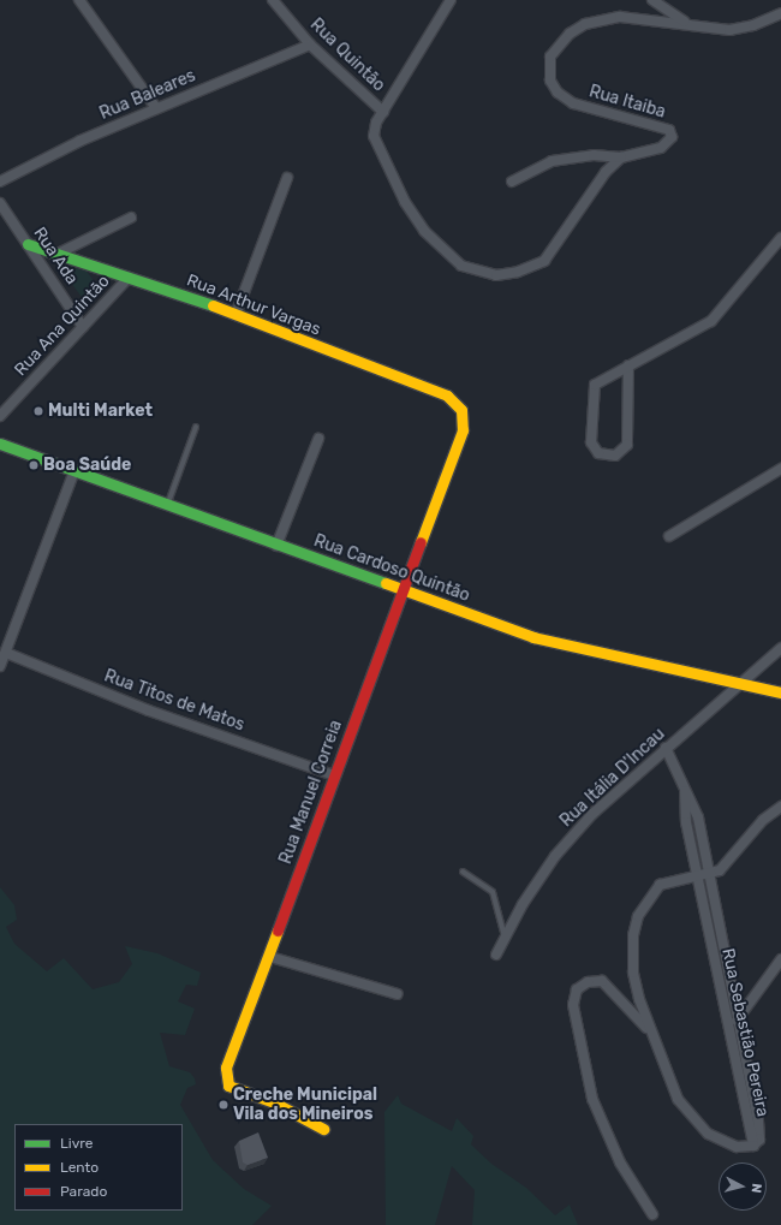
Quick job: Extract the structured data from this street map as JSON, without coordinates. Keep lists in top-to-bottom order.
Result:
{
  "streets": {
    "street": [
      "Rua Quintão",
      "Rua Baleares",
      "Rua Itaiba",
      "Rua Ada",
      "Rua Arthur Vargas",
      "Rua Ana Quintão",
      "Rua Cardoso Quintão",
      "Rua Titos de Matos",
      "Rua Itália D'Incau",
      "Rua Manuel Correia",
      "Rua Sebastião Pereira"
    ]
  },
  "crossings": [
    ["Rua Quintão", "Rua Baleares"],
    ["Rua Ada", "Rua Arthur Vargas"],
    ["Rua Ada", "Rua Ana Quintão"],
    ["Rua Arthur Vargas", "Rua Ana Quintão"],
    ["Rua Arthur Vargas", "Rua Manuel Correia"],
    ["Rua Cardoso Quintão", "Rua Itália D'Incau"],
    ["Rua Cardoso Quintão", "Rua Manuel Correia"],
    ["Rua Titos de Matos", "Rua Manuel Correia"],
    ["Rua Itália D'Incau", "Rua Sebastião Pereira"]
  ],
  "places": ["Multi Market", "Boa Saúde", "Creche Municipal Vila dos Mineiros"],
  "legend": ["Livre", "Lento", "Parado"],
  "north": "right"
}
